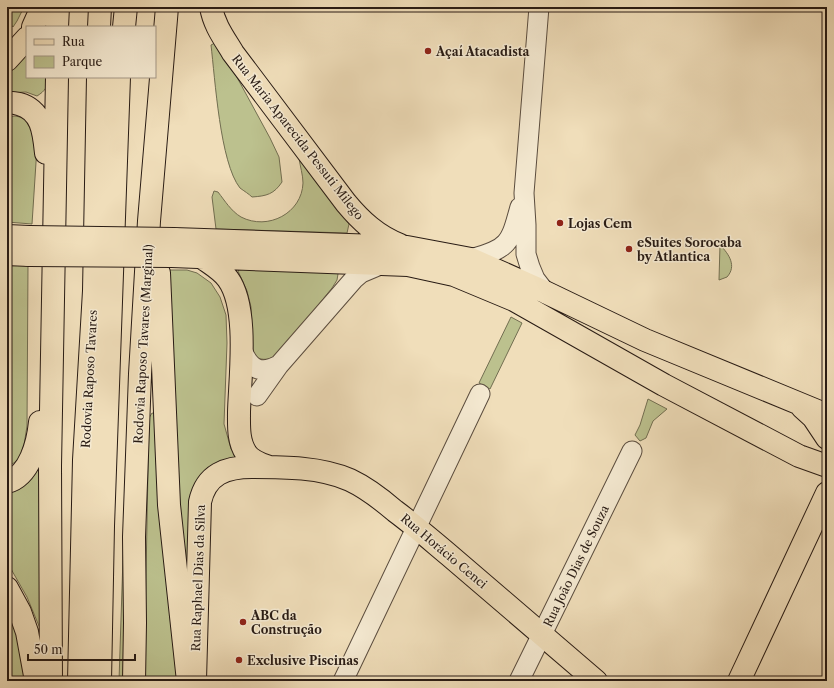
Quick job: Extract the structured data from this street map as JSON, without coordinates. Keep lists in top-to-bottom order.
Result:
{
  "streets": {
    "main road": [
      "Rua Maria Aparecida Pessuti Milego",
      "Rodovia Raposo Tavares (Marginal)",
      "Rodovia Raposo Tavares",
      "Rua Horácio Cenci",
      "Rua Raphael Dias da Silva"
    ],
    "street": ["Rua João Dias de Souza"]
  },
  "crossings": [
    ["Rua Horácio Cenci", "Rua João Dias de Souza"],
    ["Rua Horácio Cenci", "Rua Raphael Dias da Silva"]
  ],
  "places": [
    "Açaí Atacadista",
    "Lojas Cem",
    "eSuites Sorocaba by Atlantica",
    "ABC da Construção",
    "Exclusive Piscinas"
  ],
  "legend": ["Rua", "Parque"],
  "scale_bar": "50 m"
}
